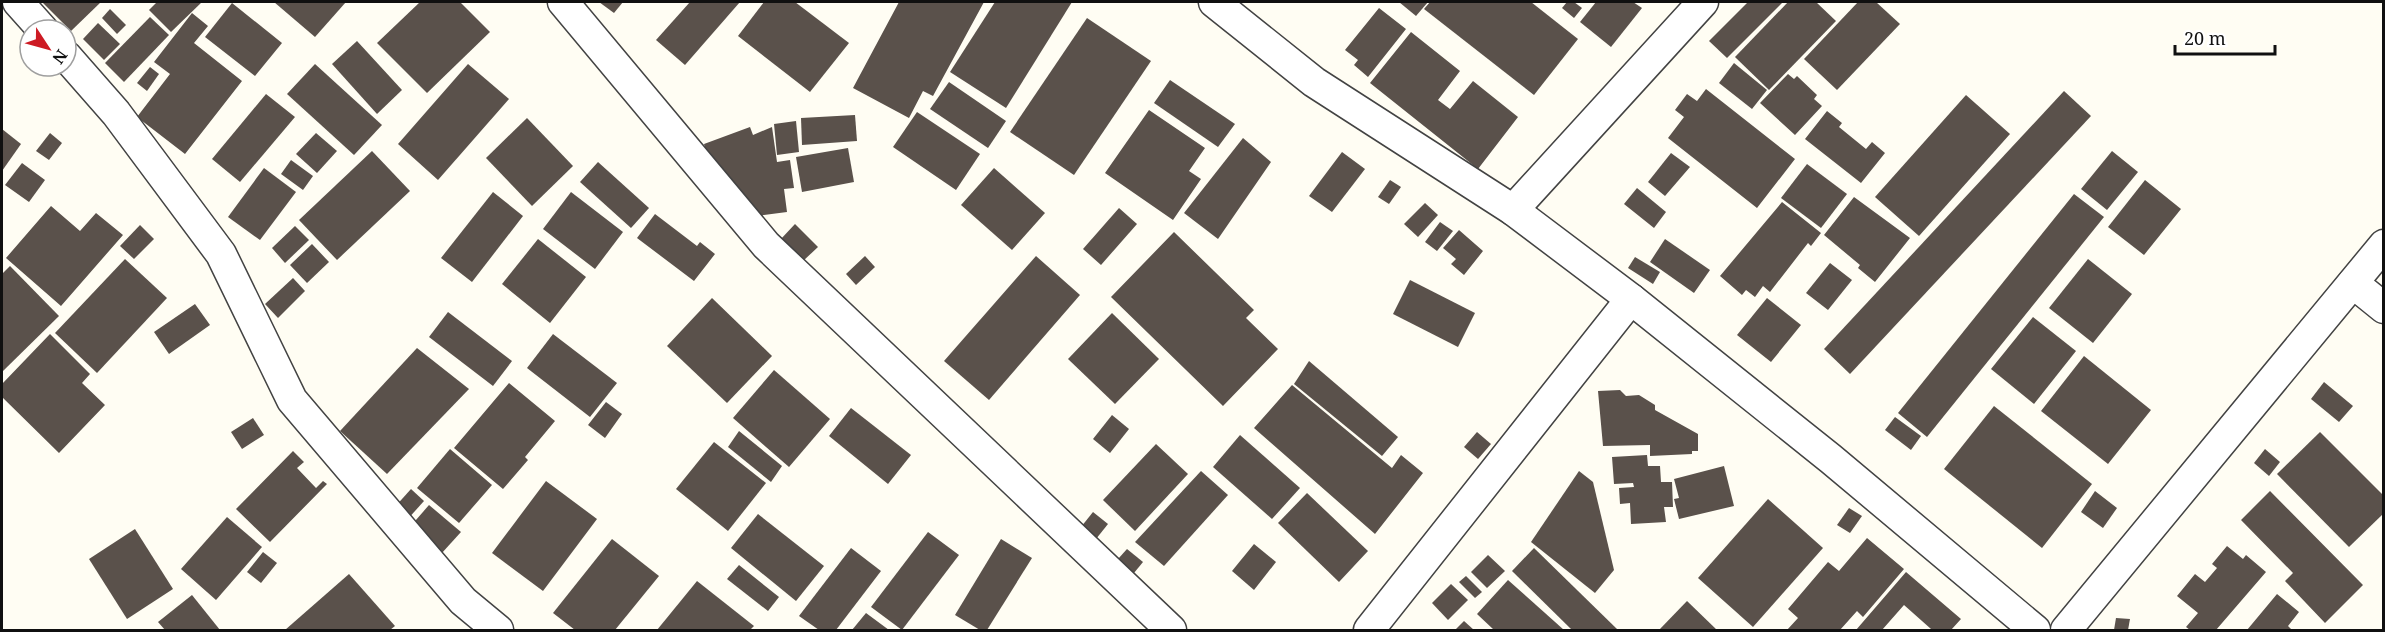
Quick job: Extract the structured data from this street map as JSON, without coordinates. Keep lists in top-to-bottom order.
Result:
{
  "scale_bar": "20 m",
  "north": "bottom right"
}
